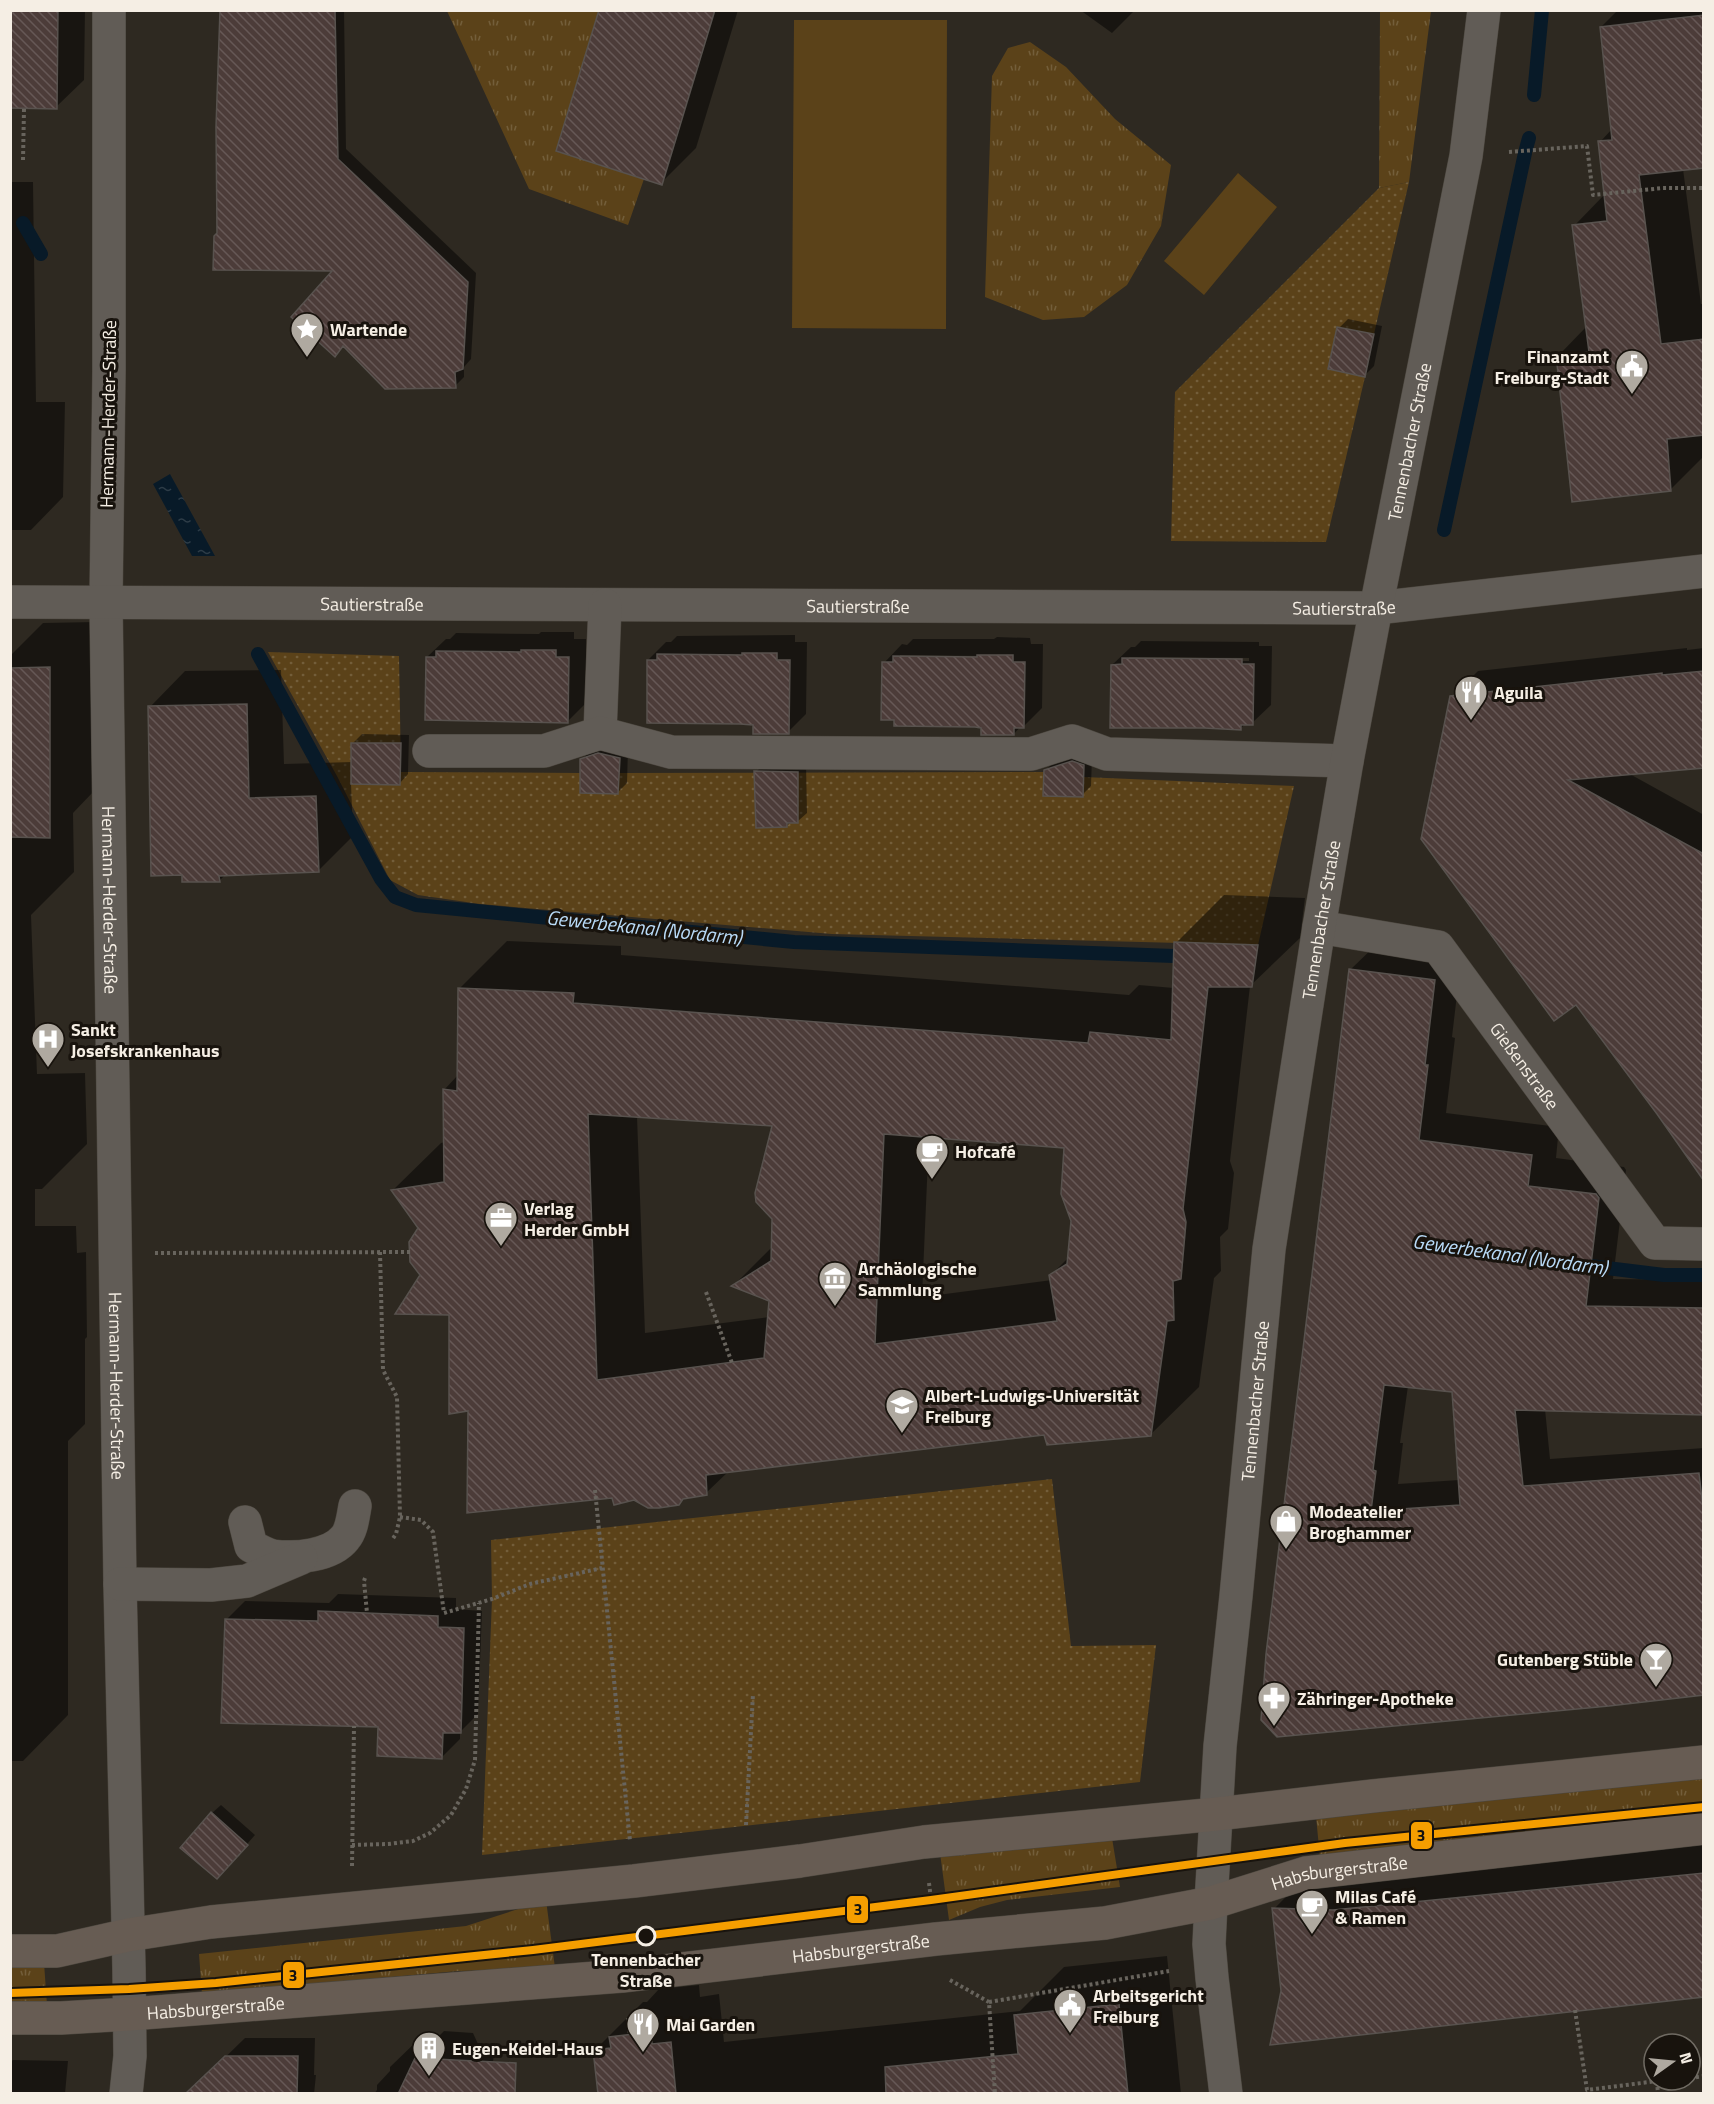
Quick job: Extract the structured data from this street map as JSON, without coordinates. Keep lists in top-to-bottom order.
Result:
{
  "streets": {
    "main road": ["Habsburgerstraße"],
    "street": [
      "Hermann-Herder-Straße",
      "Tennenbacher Straße",
      "Sautierstraße",
      "Gießenstraße"
    ]
  },
  "crossings": [
    ["Hermann-Herder-Straße", "Sautierstraße"],
    ["Hermann-Herder-Straße", "Habsburgerstraße"],
    ["Tennenbacher Straße", "Sautierstraße"],
    ["Tennenbacher Straße", "Gießenstraße"],
    ["Tennenbacher Straße", "Habsburgerstraße"]
  ],
  "water": ["Gewerbekanal (Nordarm)"],
  "places": {
    "place": ["Wartende"],
    "public building": ["Finanzamt Freiburg-Stadt", "Arbeitsgericht Freiburg"],
    "restaurant": ["Aguila", "Mai Garden"],
    "hospital": ["Sankt Josefskrankenhaus"],
    "cafe": ["Hofcafé", "Milas Café & Ramen"],
    "office": ["Verlag Herder GmbH"],
    "museum": ["Archäologische Sammlung"],
    "school or university": ["Albert-Ludwigs-Universität Freiburg"],
    "shop": ["Modeatelier Broghammer"],
    "bar": ["Gutenberg Stüble"],
    "pharmacy": ["Zähringer-Apotheke"],
    "other": ["Tennenbacher Straße"],
    "building": ["Eugen-Keidel-Haus"]
  },
  "lines": ["transit line 3"],
  "north": "right"
}
